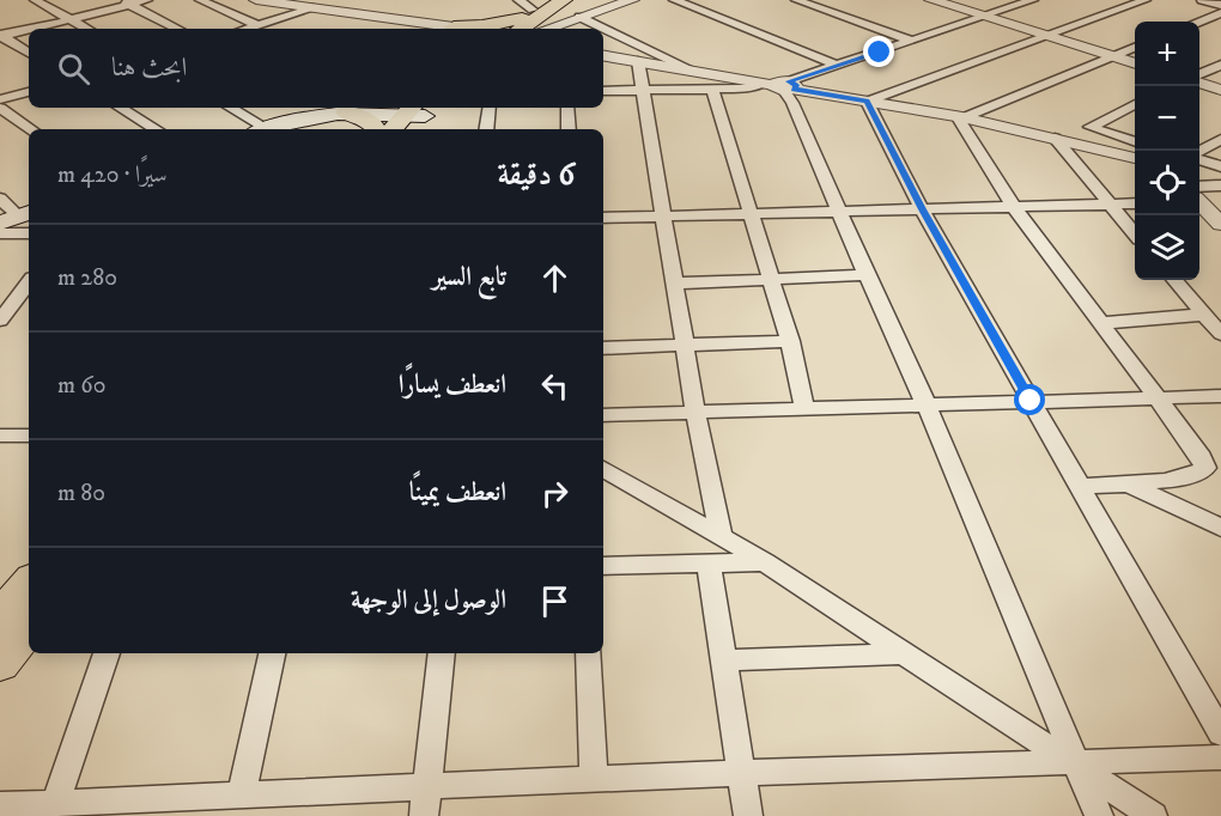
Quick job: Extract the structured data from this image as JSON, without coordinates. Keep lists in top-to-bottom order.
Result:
{
  "page": {
    "map_buttons": ["+", "−"],
    "search": "ابحث هنا",
    "heading": ["6 دقيقة", "سيرًا · 420 m"],
    "list": [
      ["تابع السير", "280 m"],
      ["انعطف يسارًا", "60 m"],
      ["انعطف يمينًا", "80 m"],
      "الوصول إلى الوجهة"
    ]
  }
}
